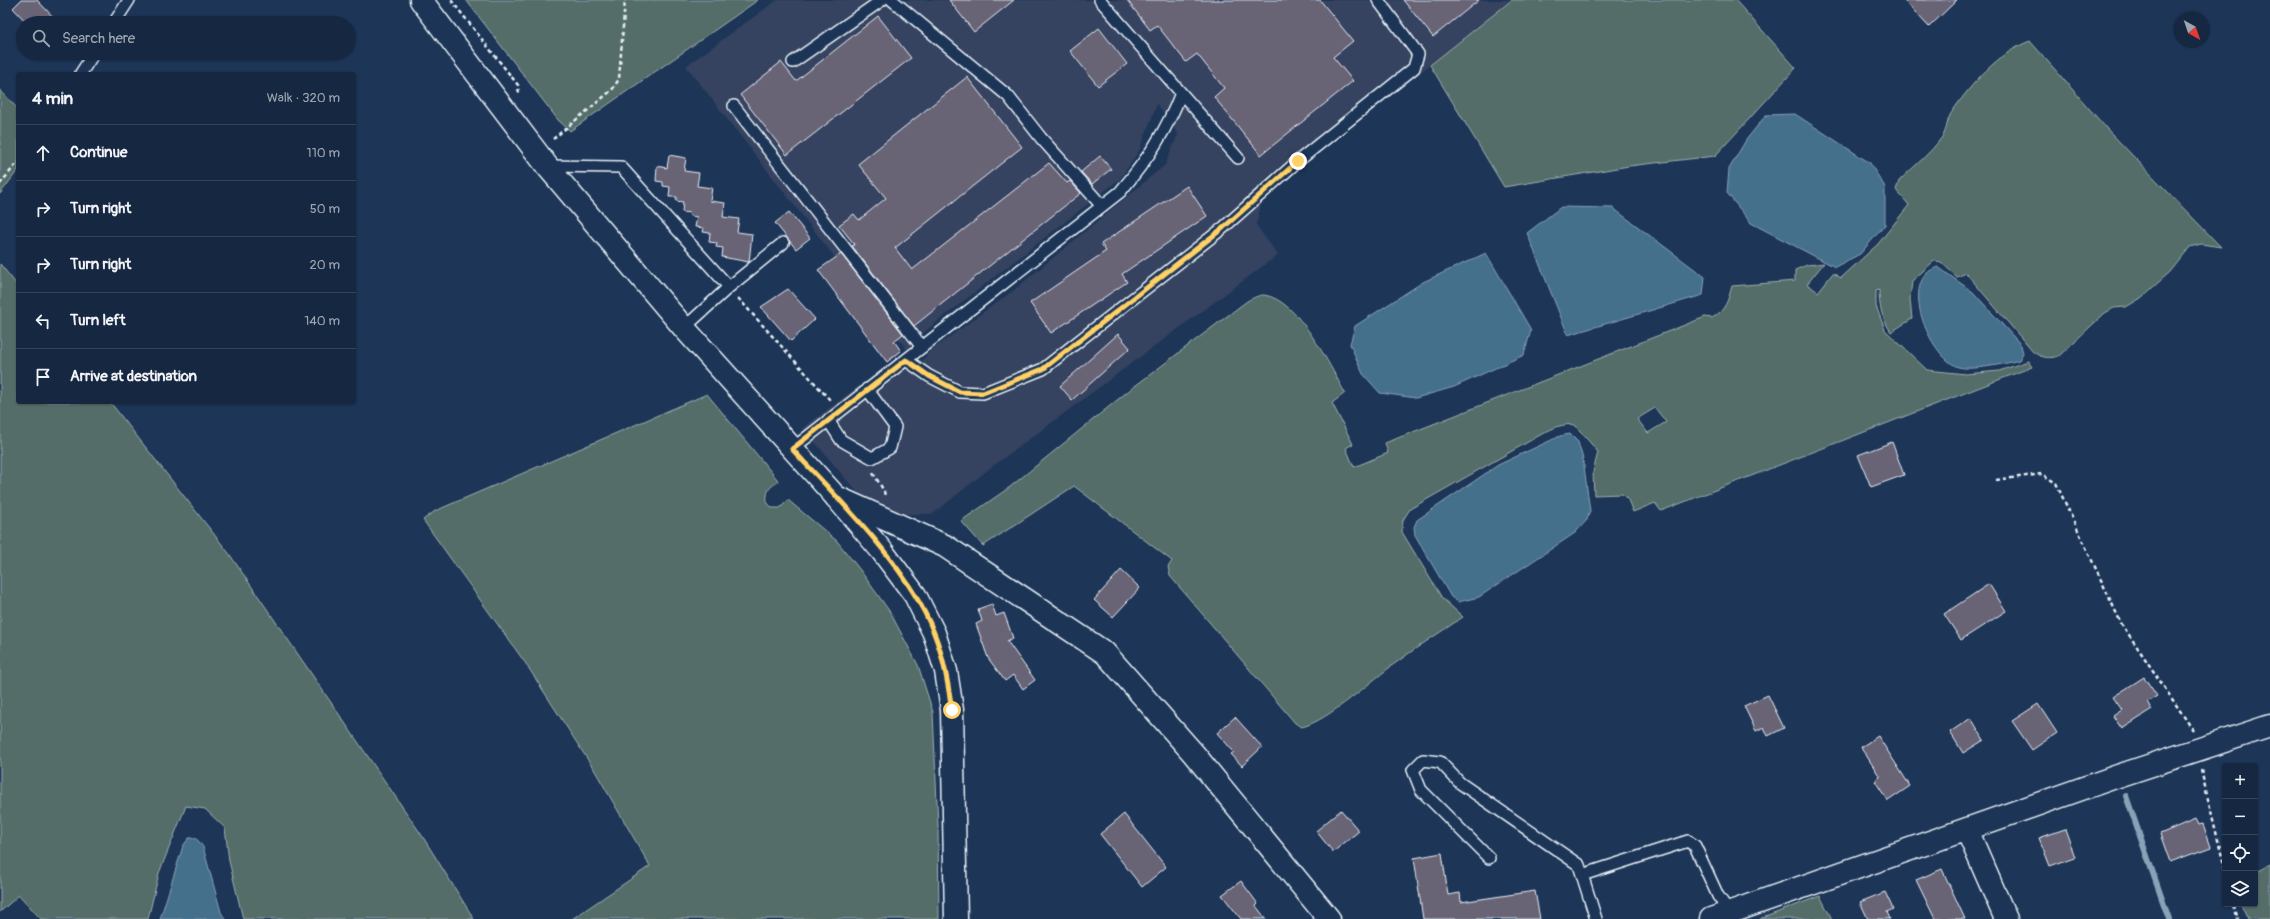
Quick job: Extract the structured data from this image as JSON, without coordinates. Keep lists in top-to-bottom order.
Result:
{
  "north": "bottom right",
  "page": {
    "search": "Search here",
    "heading": ["4 min", "Walk · 320 m"],
    "list": [
      ["Continue", "110 m"],
      ["Turn right", "50 m"],
      ["Turn right", "20 m"],
      ["Turn left", "140 m"],
      "Arrive at destination"
    ],
    "map_buttons": ["+", "−"]
  }
}
